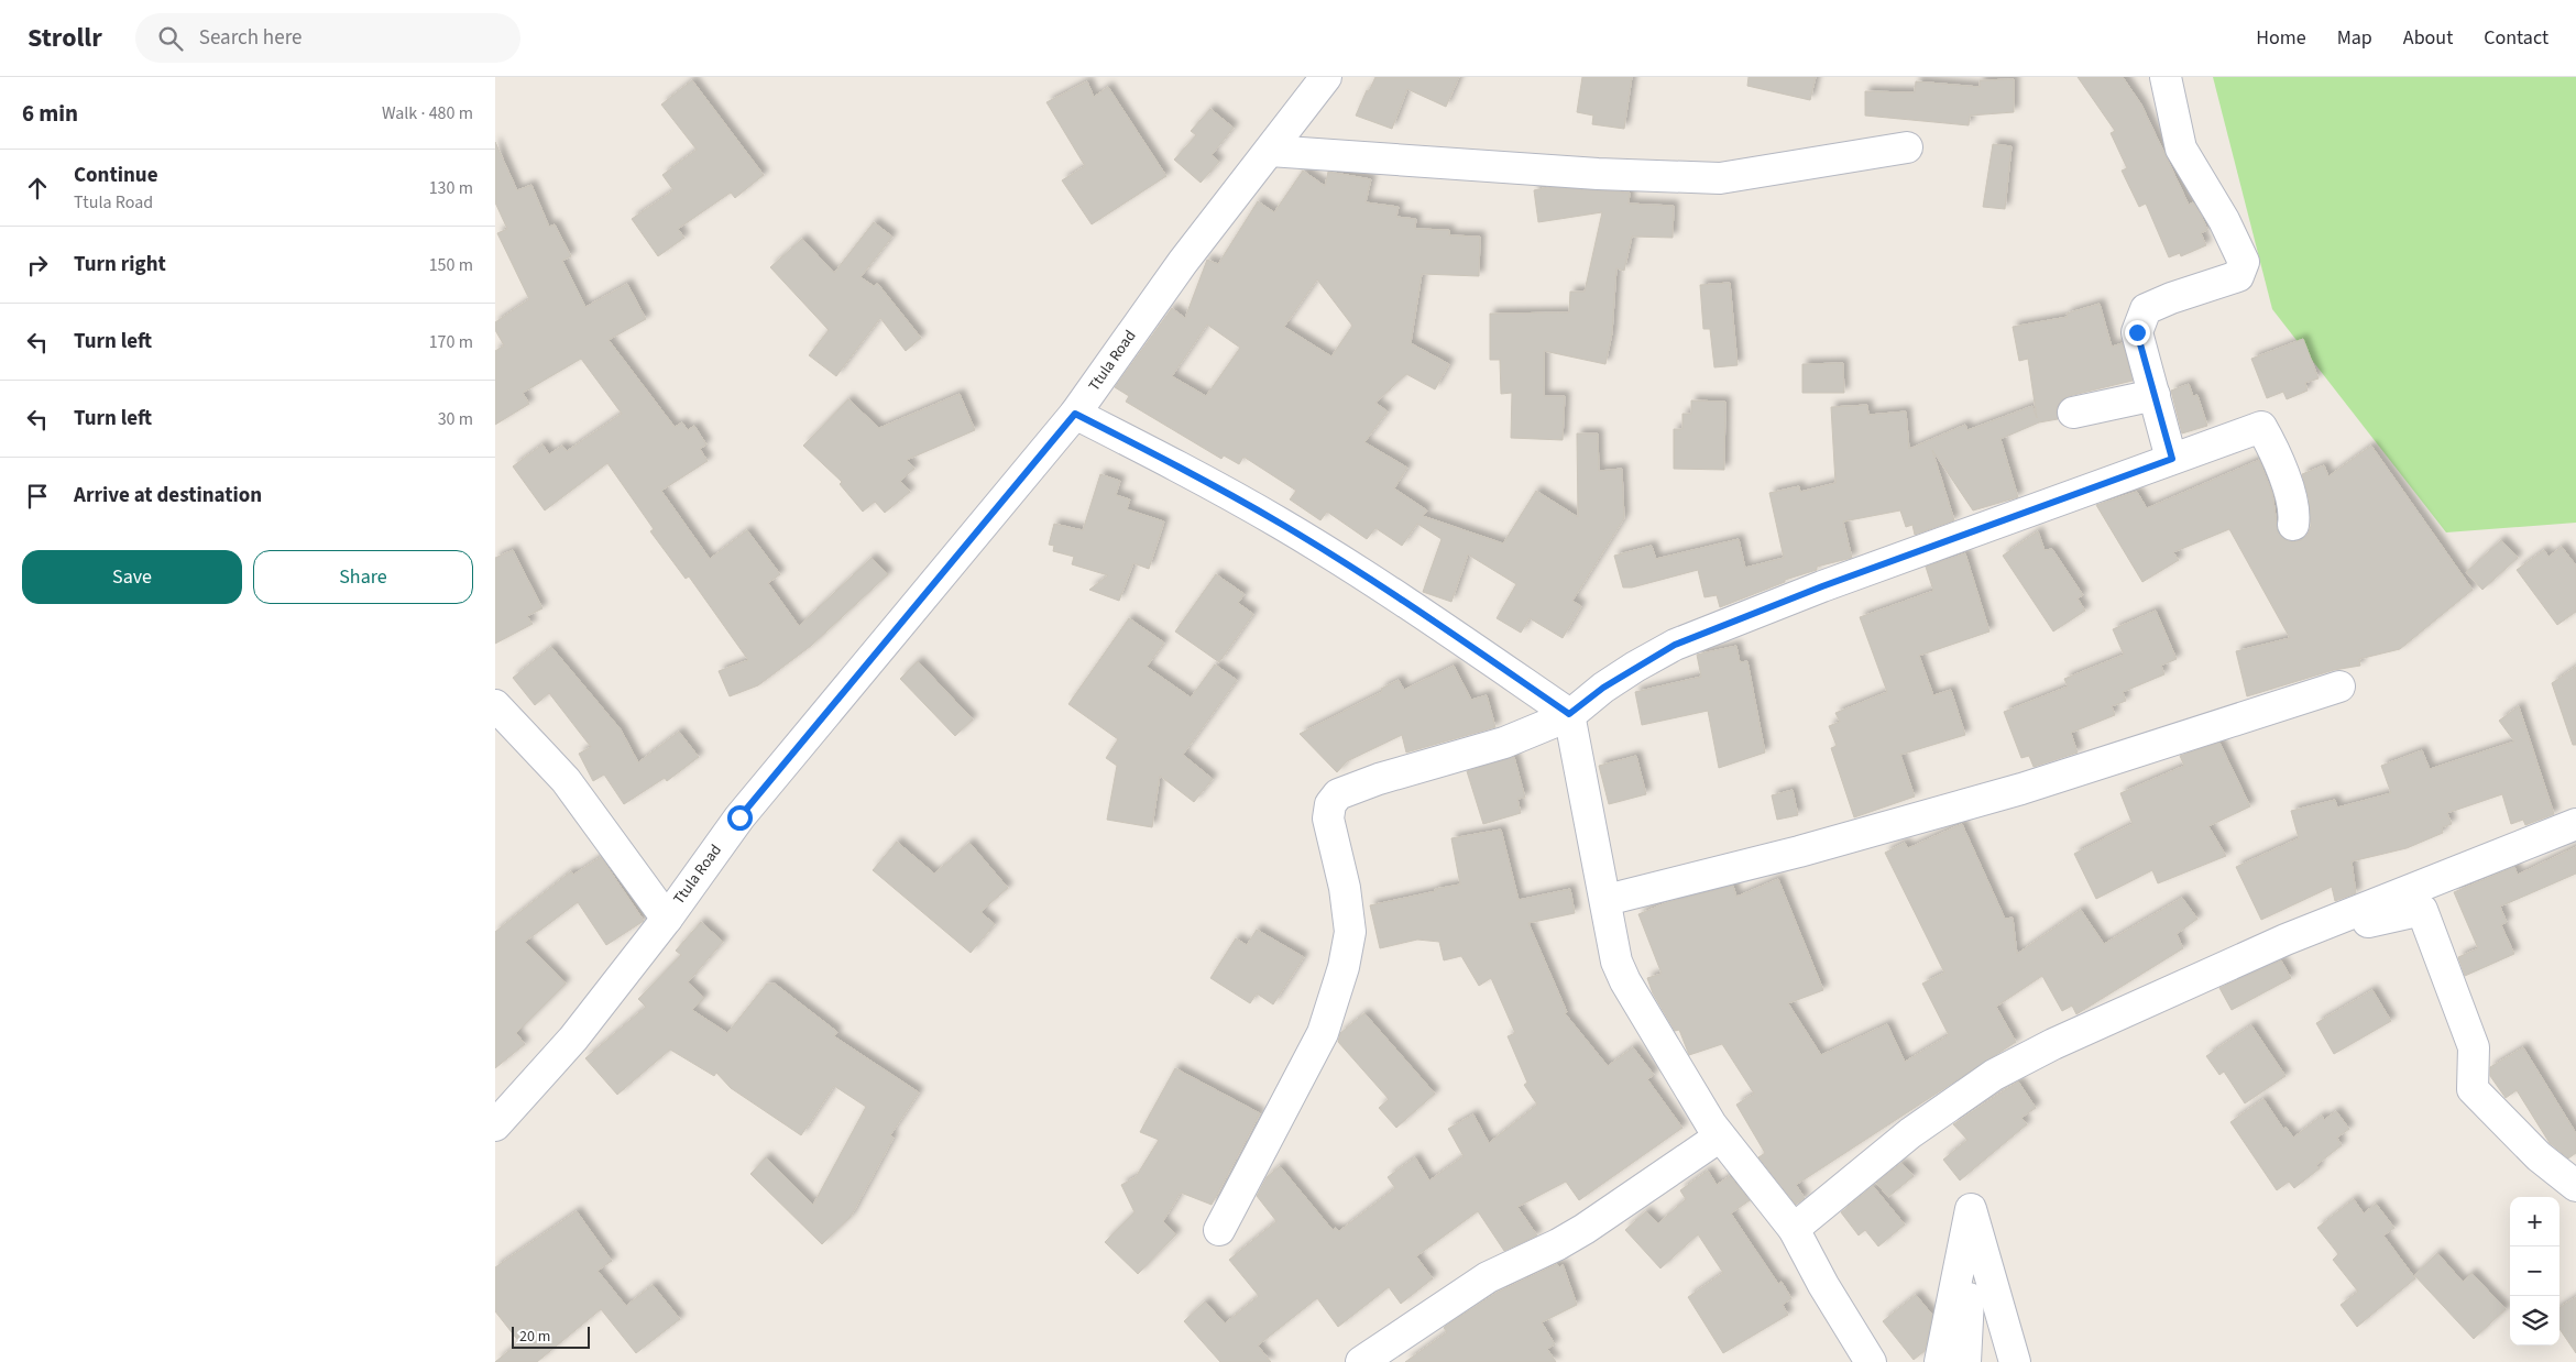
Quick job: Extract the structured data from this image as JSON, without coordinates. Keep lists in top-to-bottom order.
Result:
{
  "streets": {
    "street": ["Ttula Road"]
  },
  "scale_bar": "20 m",
  "page": {
    "header": "Strollr",
    "search": "Search here",
    "nav": [
      "Home",
      "Map",
      "About",
      "Contact"
    ],
    "heading": ["6 min", "Walk · 480 m"],
    "list": [
      ["Continue", "Ttula Road", "130 m"],
      ["Turn right", "150 m"],
      ["Turn left", "170 m"],
      ["Turn left", "30 m"],
      "Arrive at destination"
    ],
    "buttons": ["Save", "Share"],
    "map_buttons": ["+", "−"],
    "scale": "20 m"
  }
}
